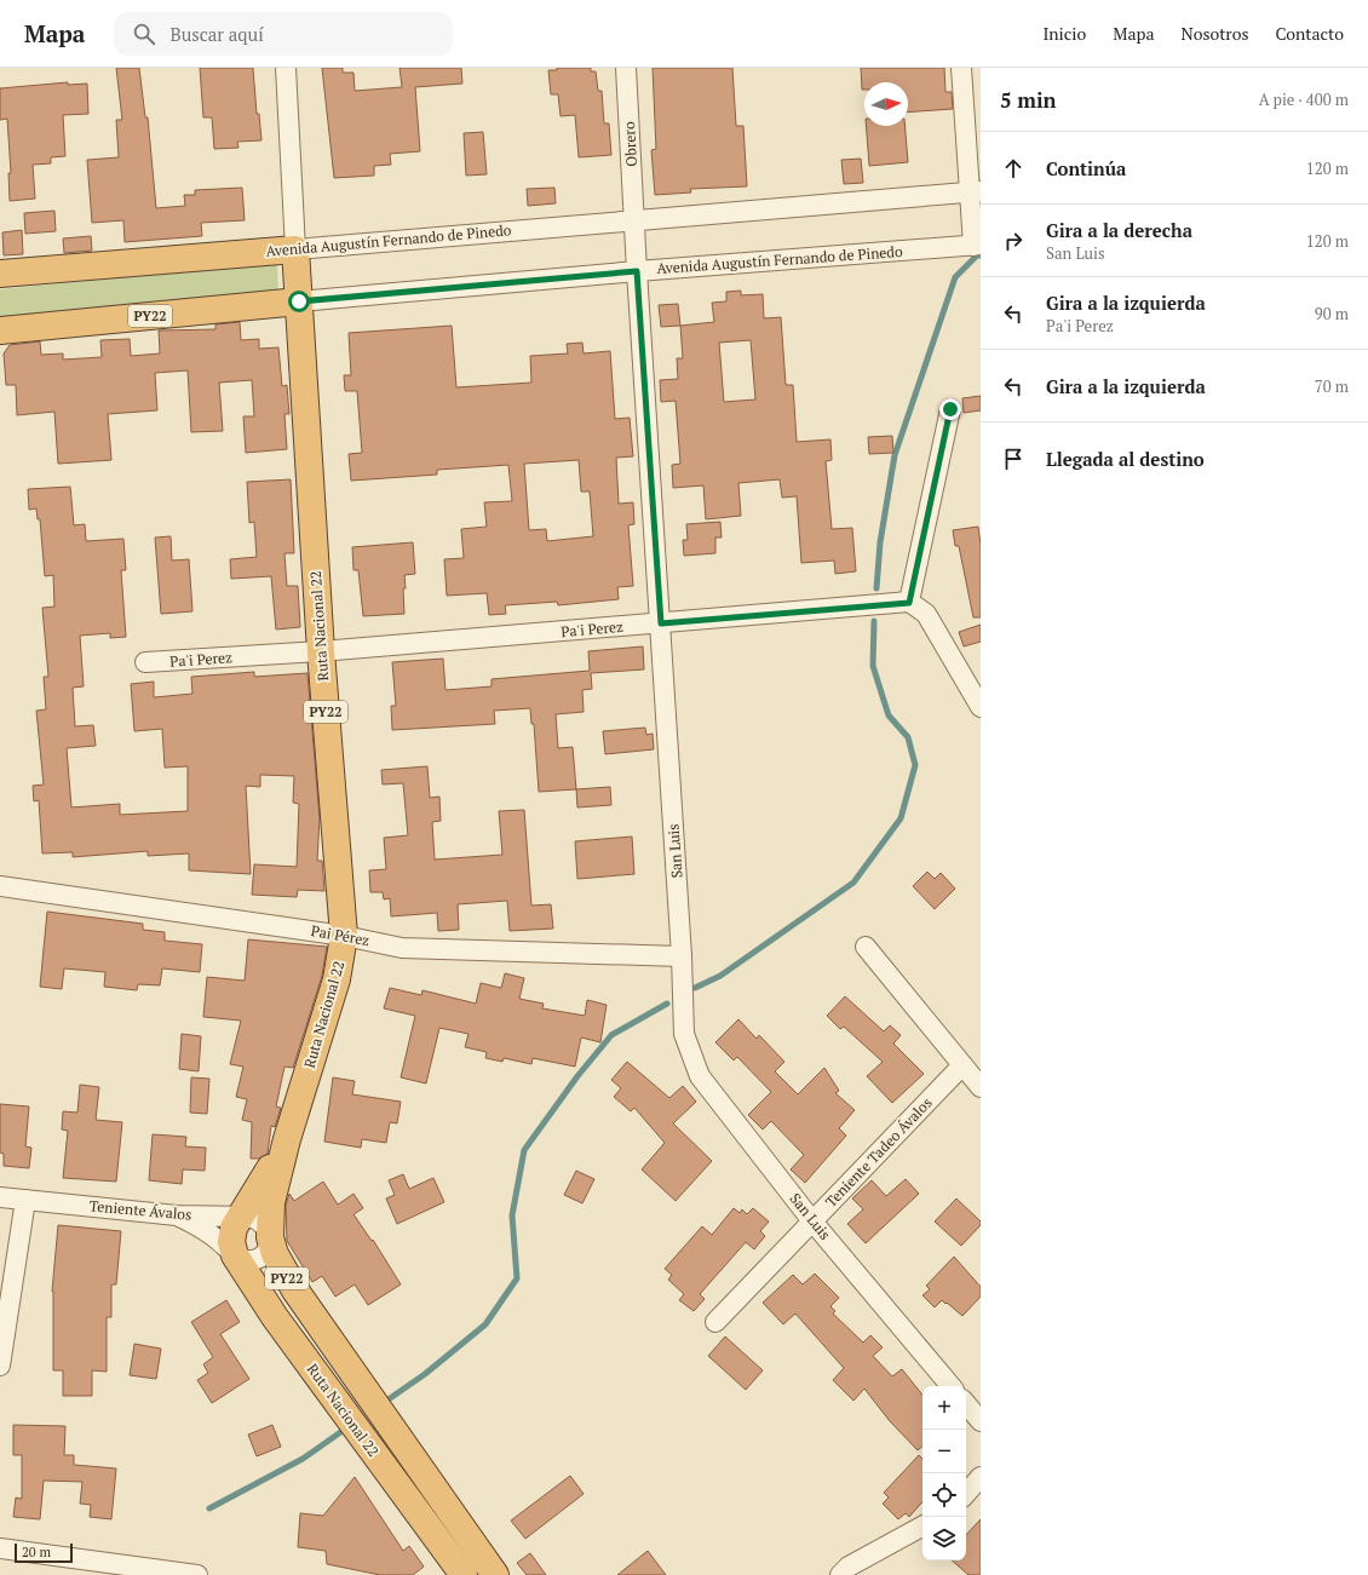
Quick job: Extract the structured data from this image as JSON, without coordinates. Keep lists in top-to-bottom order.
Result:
{
  "streets": {
    "highway": ["Avenida Augustín Fernando de Pinedo", "PY22", "Ruta Nacional 22"],
    "street": [
      "Obrero",
      "Pa'i Perez",
      "San Luis",
      "Pai Pérez",
      "Teniente Tadeo Ávalos",
      "Teniente Ávalos"
    ]
  },
  "crossings": [
    ["Obrero", "Avenida Augustín Fernando de Pinedo"],
    ["Obrero", "San Luis"],
    ["Avenida Augustín Fernando de Pinedo", "Ruta Nacional 22"],
    ["Avenida Augustín Fernando de Pinedo", "San Luis"],
    ["Ruta Nacional 22", "Pa'i Perez"],
    ["Ruta Nacional 22", "Pai Pérez"],
    ["Ruta Nacional 22", "Teniente Ávalos"],
    ["Pa'i Perez", "San Luis"],
    ["San Luis", "Pai Pérez"],
    ["San Luis", "Teniente Tadeo Ávalos"]
  ],
  "scale_bar": "20 m",
  "north": "right",
  "page": {
    "header": "Mapa",
    "search": "Buscar aquí",
    "nav": [
      "Inicio",
      "Mapa",
      "Nosotros",
      "Contacto"
    ],
    "heading": ["5 min", "A pie · 400 m"],
    "list": [
      ["Continúa", "120 m"],
      ["Gira a la derecha", "San Luis", "120 m"],
      ["Gira a la izquierda", "Pa'i Perez", "90 m"],
      ["Gira a la izquierda", "70 m"],
      "Llegada al destino"
    ],
    "map_buttons": ["+", "−"],
    "scale": "20 m"
  }
}
